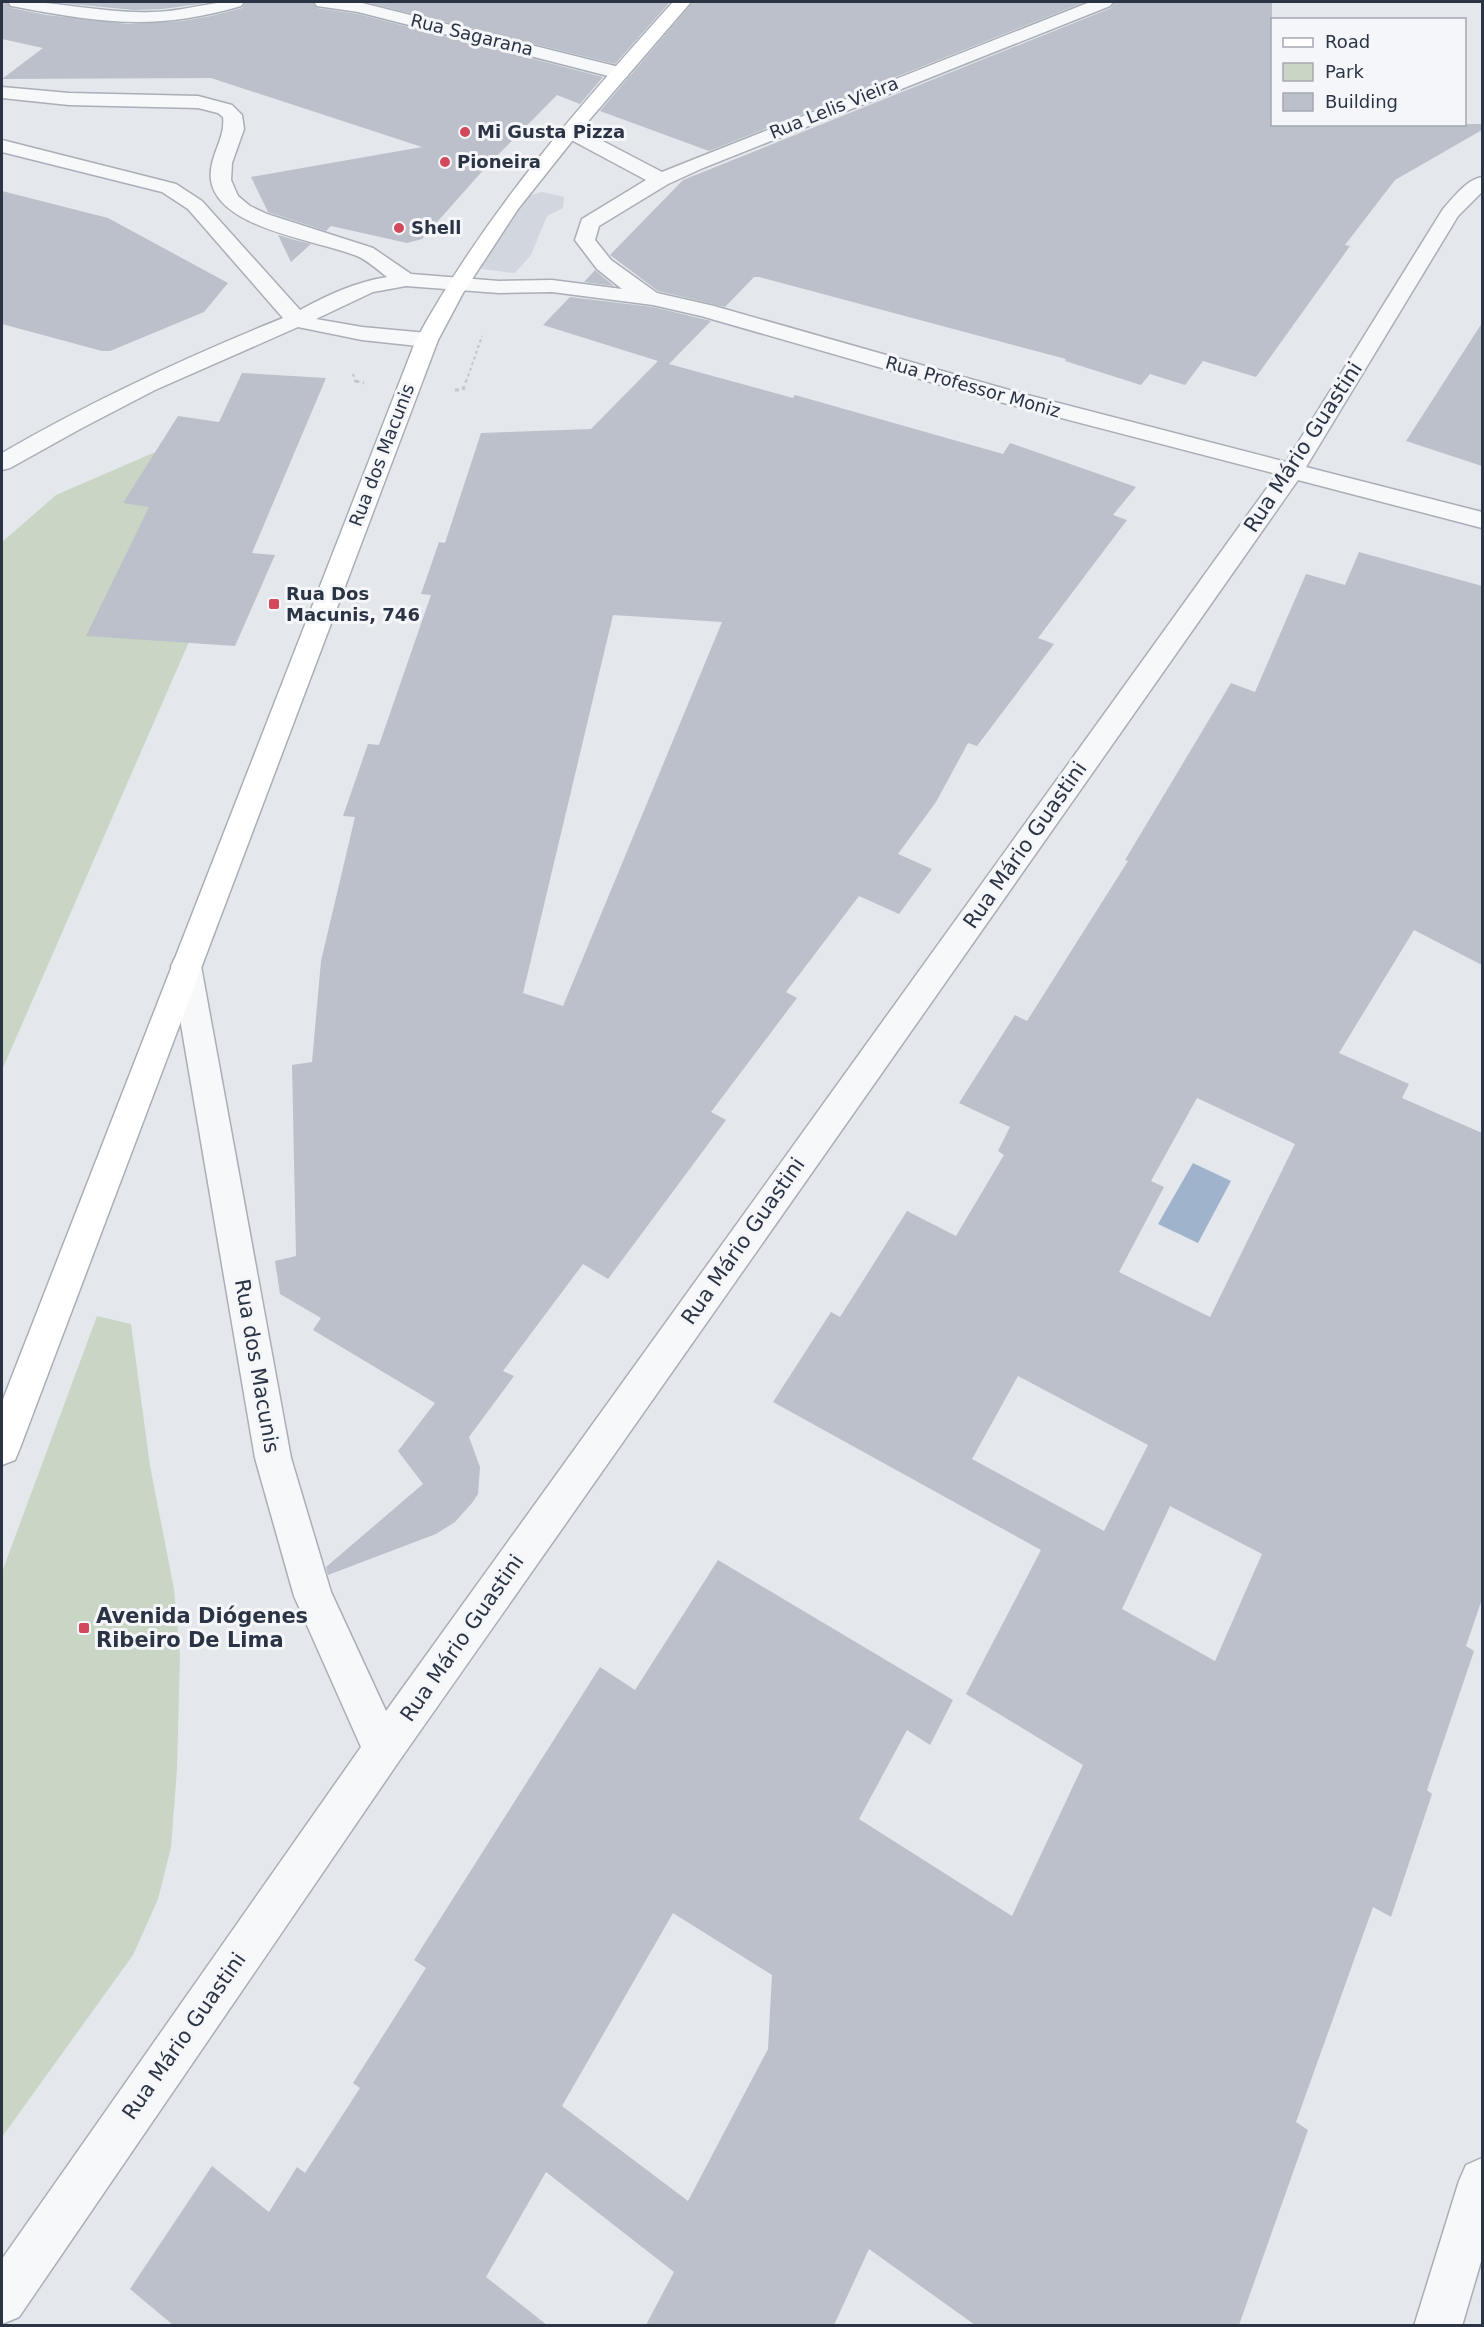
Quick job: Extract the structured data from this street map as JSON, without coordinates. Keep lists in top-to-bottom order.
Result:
{
  "streets": {
    "main road": ["Rua dos Macunis"],
    "street": [
      "Rua Sagarana",
      "Rua Lelis Vieira",
      "Rua Professor Moniz",
      "Rua Mário Guastini"
    ]
  },
  "crossings": [
    ["Rua Sagarana", "Rua dos Macunis"],
    ["Rua Lelis Vieira", "Rua Professor Moniz"],
    ["Rua Professor Moniz", "Rua Mário Guastini"],
    ["Rua Professor Moniz", "Rua dos Macunis"],
    ["Rua Mário Guastini", "Rua dos Macunis"]
  ],
  "places": {
    "other": ["Mi Gusta Pizza", "Pioneira", "Shell"],
    "transit": ["Rua Dos Macunis, 746", "Avenida Diógenes Ribeiro De Lima"]
  },
  "legend": ["Road", "Park", "Building"]
}
